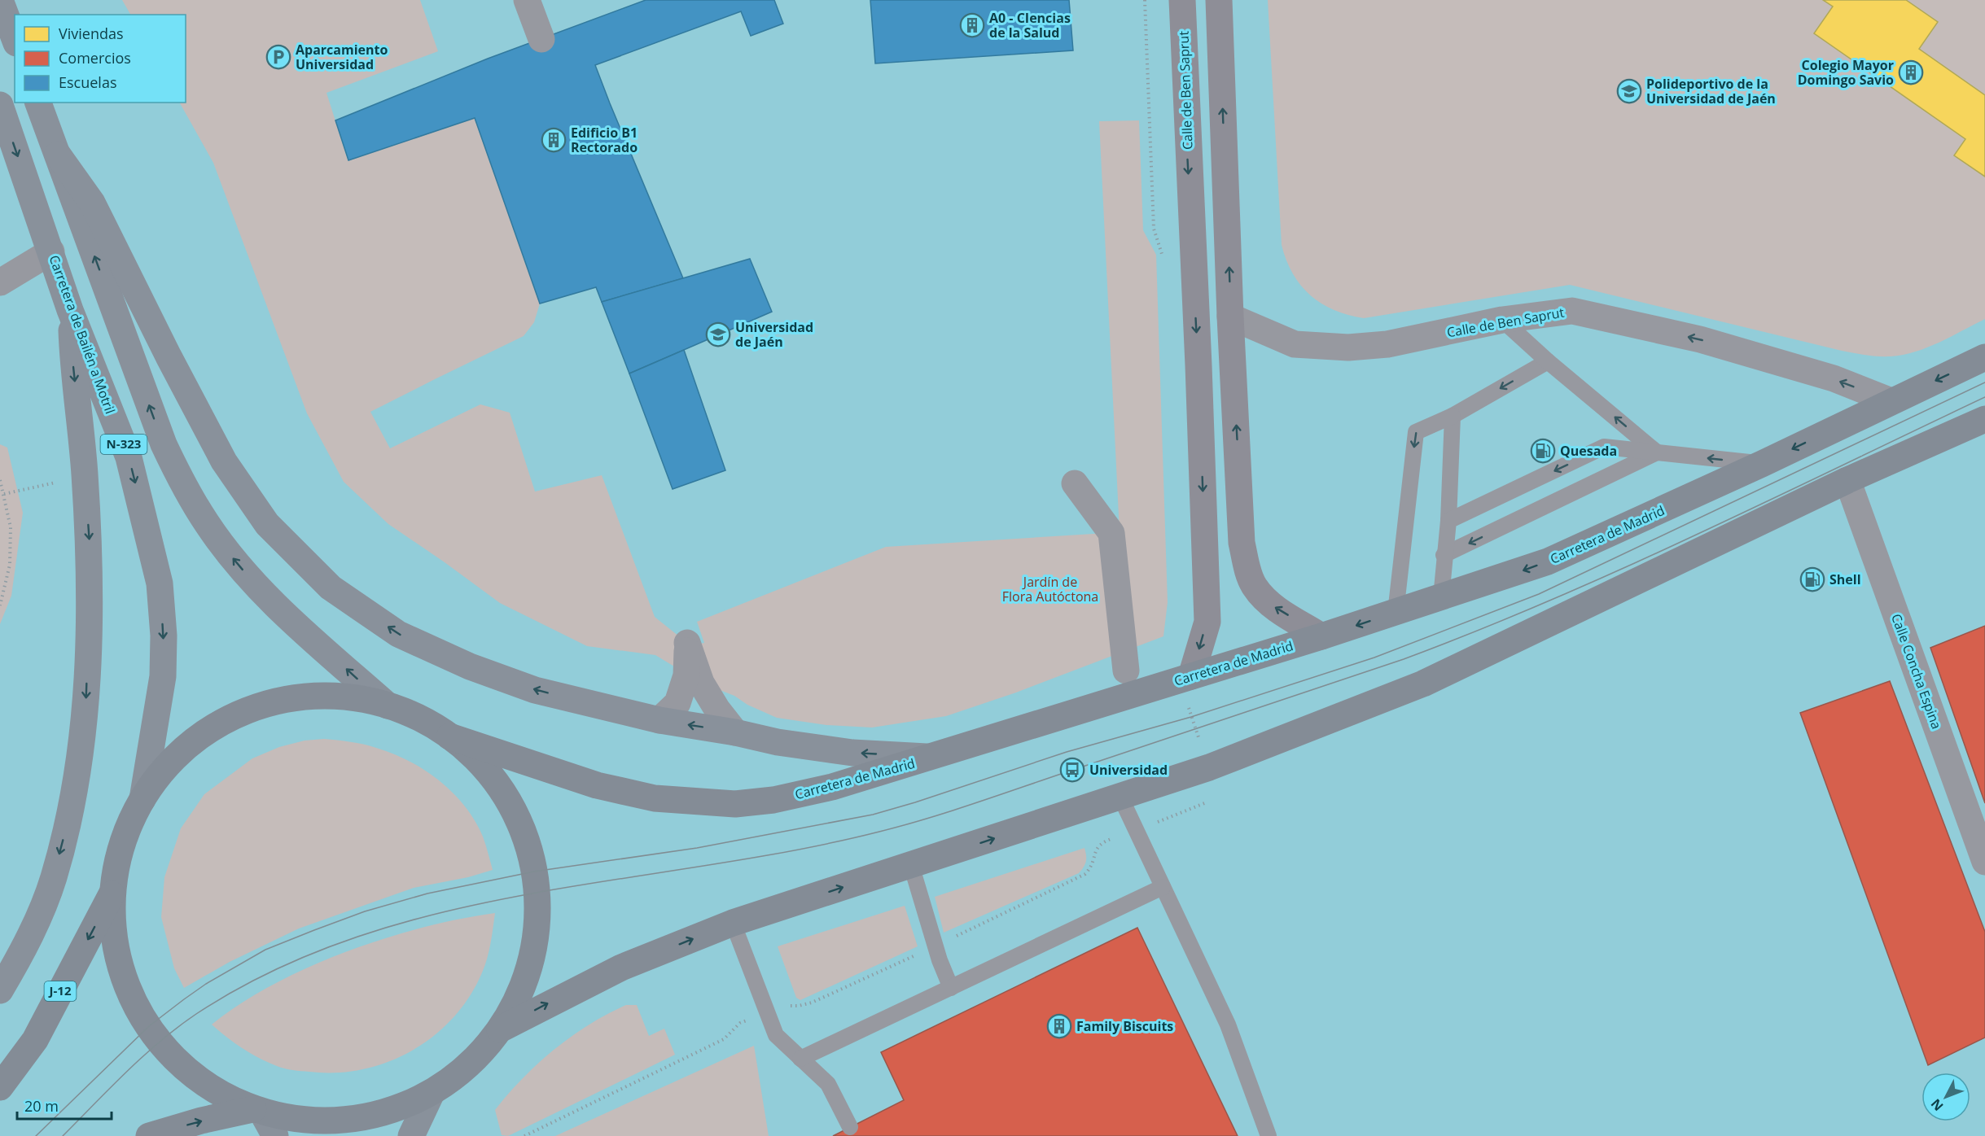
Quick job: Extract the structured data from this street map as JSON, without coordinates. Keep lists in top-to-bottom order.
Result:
{
  "streets": {
    "highway": ["Carretera de Madrid", "J-12"],
    "main road": ["Carretera de Bailén a Motril", "N-323"],
    "street": ["Calle de Ben Saprut", "Calle Concha Espina"]
  },
  "crossings": [
    ["Calle de Ben Saprut", "Carretera de Madrid"]
  ],
  "parks": ["Jardín de Flora Autóctona"],
  "places": {
    "building": [
      "A0 - CIencias de la Salud",
      "Colegio Mayor Domingo Savio",
      "Edificio B1 Rectorado",
      "Family Biscuits"
    ],
    "parking": ["Aparcamiento Universidad"],
    "school or university": ["Polideportivo de la Universidad de Jaén", "Universidad de Jaén"],
    "fuel station": ["Quesada", "Shell"],
    "bus stop": ["Universidad"]
  },
  "legend": ["Viviendas", "Comercios", "Escuelas"],
  "scale_bar": "20 m",
  "north": "bottom left"
}
